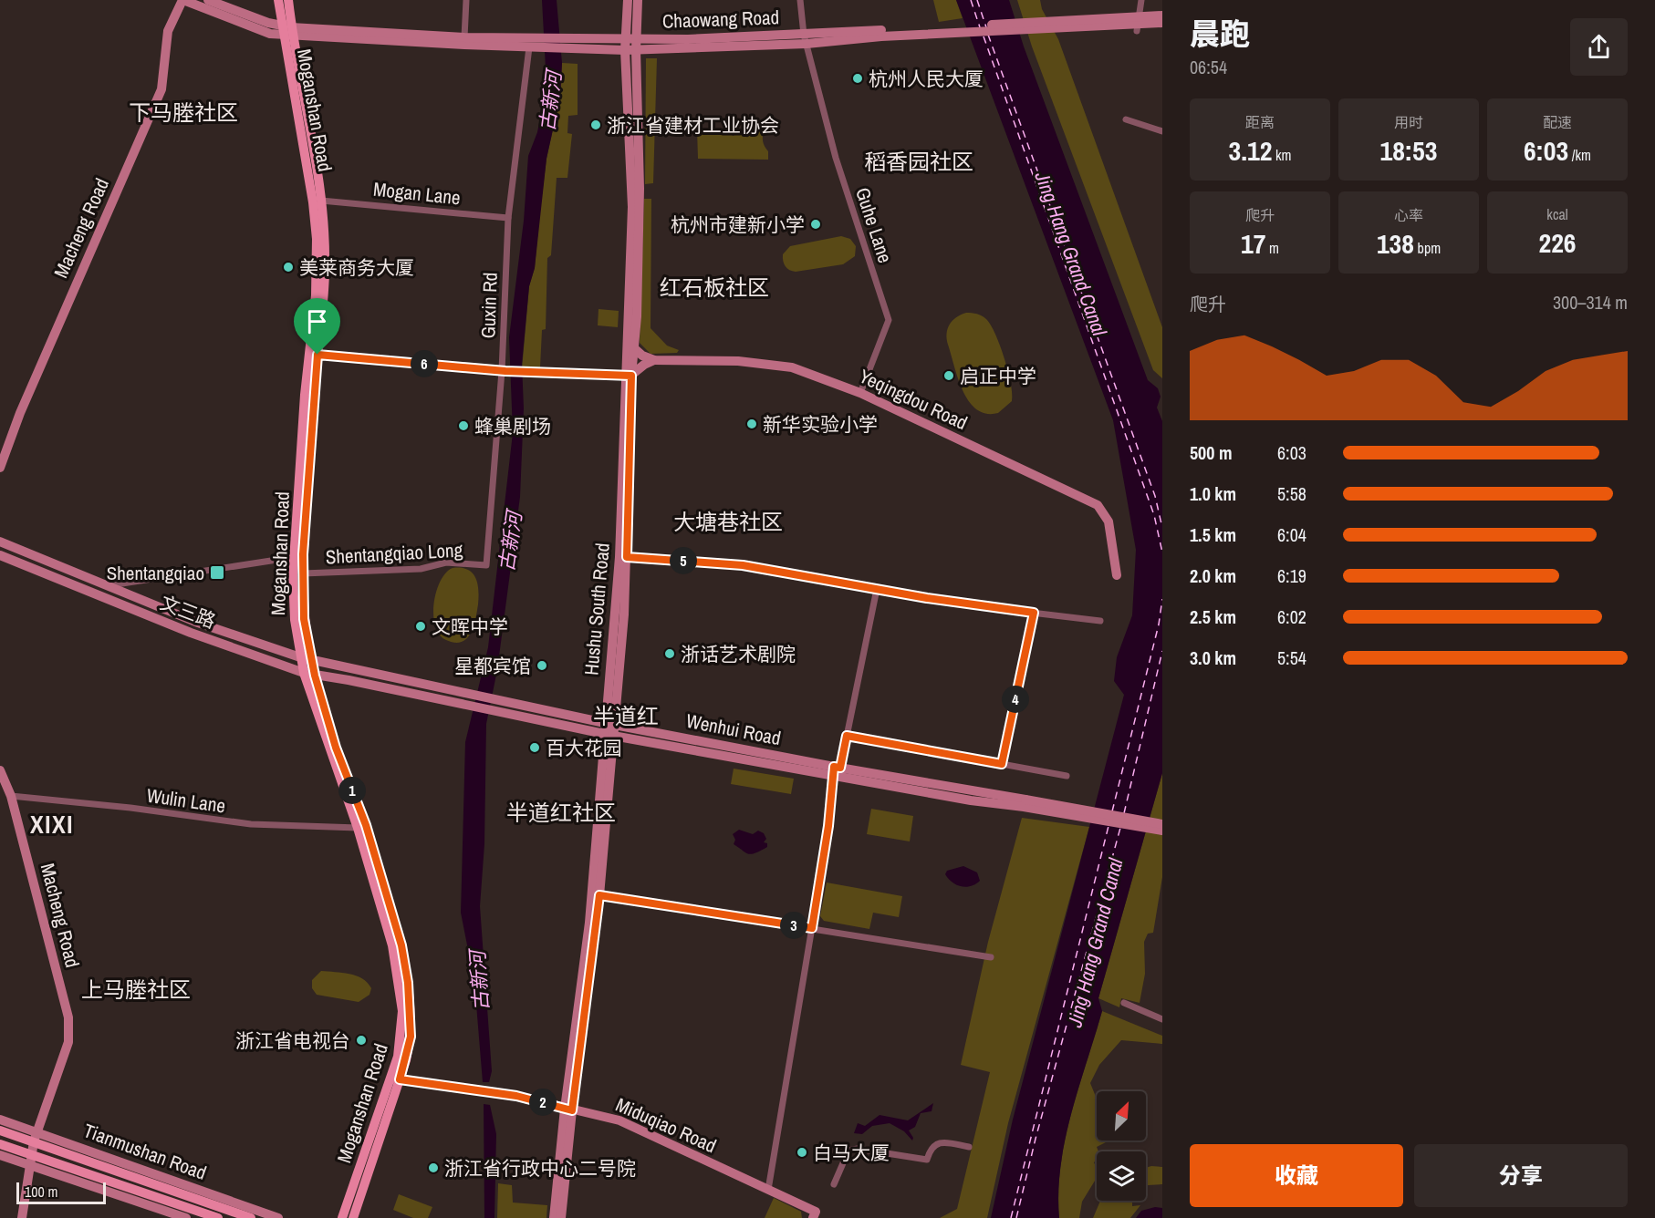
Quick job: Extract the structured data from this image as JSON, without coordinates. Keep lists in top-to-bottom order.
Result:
{
  "streets": {
    "main road": [
      "Chaowang Road",
      "Moganshan Road",
      "Macheng Road",
      "Yeqingdou Road",
      "Hushu South Road",
      "文三路",
      "Wenhui Road",
      "Miduqiao Road",
      "Tianmushan Road"
    ],
    "street": [
      "Mogan Lane",
      "Guhe Lane",
      "Guxin Rd",
      "Shentangqiao Long",
      "Wulin Lane"
    ]
  },
  "crossings": [
    ["Chaowang Road", "Moganshan Road"],
    ["Chaowang Road", "Guhe Lane"],
    ["Chaowang Road", "Guxin Rd"],
    ["Chaowang Road", "Hushu South Road"],
    ["Moganshan Road", "Mogan Lane"],
    ["Moganshan Road", "Shentangqiao Long"],
    ["Moganshan Road", "文三路"],
    ["Moganshan Road", "Wenhui Road"],
    ["Moganshan Road", "Wulin Lane"],
    ["Moganshan Road", "Miduqiao Road"],
    ["Mogan Lane", "Guxin Rd"],
    ["Guhe Lane", "Yeqingdou Road"],
    ["Macheng Road", "Wulin Lane"],
    ["Macheng Road", "Tianmushan Road"],
    ["Guxin Rd", "Shentangqiao Long"],
    ["Yeqingdou Road", "Hushu South Road"],
    ["Hushu South Road", "Wenhui Road"],
    ["Hushu South Road", "Miduqiao Road"],
    ["文三路", "Wenhui Road"]
  ],
  "districts": [
    "下马塍社区",
    "稻香园社区",
    "红石板社区",
    "大塘巷社区",
    "半道红",
    "半道红社区",
    "XIXI",
    "上马塍社区"
  ],
  "water": ["古新河", "Jing Hang Grand Canal"],
  "places": {
    "other": [
      "杭州人民大厦",
      "浙江省建材工业协会",
      "杭州市建新小学",
      "美莱商务大厦",
      "启正中学",
      "新华实验小学",
      "蜂巢剧场",
      "文晖中学",
      "浙话艺术剧院",
      "星都宾馆",
      "百大花园",
      "浙江省电视台",
      "白马大厦",
      "浙江省行政中心二号院"
    ],
    "transit": ["Shentangqiao"]
  },
  "scale_bar": "100 m",
  "north": "top right",
  "page": {
    "heading": ["晨跑", "06:54"],
    "stats": [
      ["距离", "3.12 km"],
      ["用时", "18:53"],
      ["配速", "6:03 /km"],
      ["爬升", "17 m"],
      ["心率", "138 bpm"],
      ["kcal", "226"]
    ],
    "chart": ["爬升", "300–314 m"],
    "pins": [
      "6",
      "5",
      "4",
      "1",
      "3",
      "2"
    ],
    "list": [
      {
        "name": "500 m",
        "note": "6:03"
      },
      {
        "name": "1.0 km",
        "note": "5:58"
      },
      {
        "name": "1.5 km",
        "note": "6:04"
      },
      {
        "name": "2.0 km",
        "note": "6:19"
      },
      {
        "name": "2.5 km",
        "note": "6:02"
      },
      {
        "name": "3.0 km",
        "note": "5:54"
      }
    ],
    "buttons": ["收藏", "分享"],
    "scale": "100 m"
  }
}
